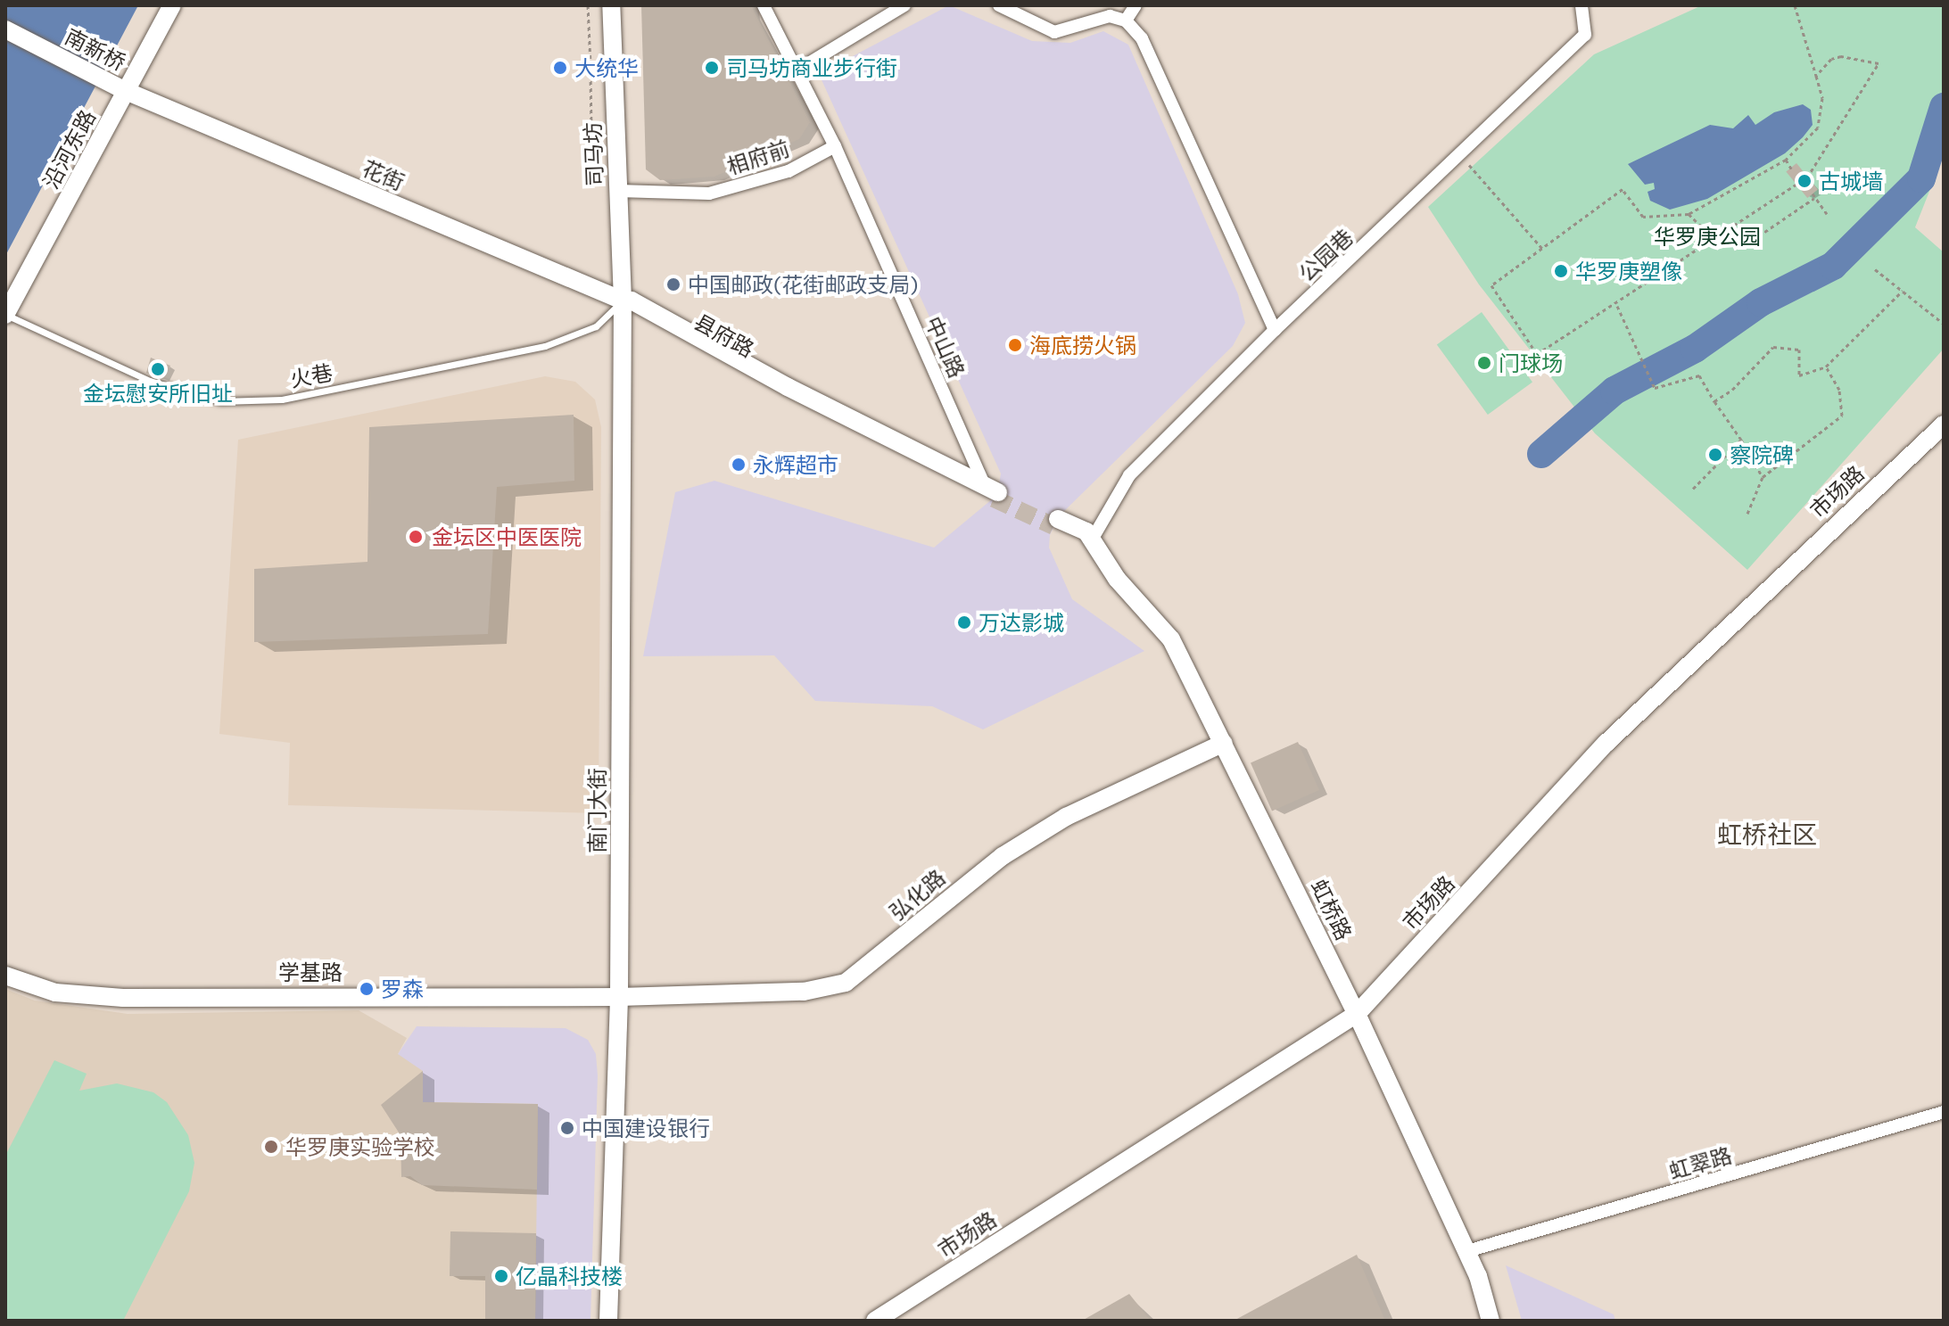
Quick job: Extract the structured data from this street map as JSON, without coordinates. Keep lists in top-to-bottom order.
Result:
{
  "streets": {
    "street": [
      "南新桥",
      "沿河东路",
      "司马坊",
      "相府前",
      "花街",
      "公园巷",
      "县府路",
      "中山路",
      "市场路",
      "南门大街",
      "弘化路",
      "虹桥路",
      "学基路",
      "虹翠路"
    ],
    "lane": ["火巷"]
  },
  "crossings": [
    ["南新桥", "沿河东路"],
    ["南新桥", "花街"],
    ["沿河东路", "花街"],
    ["沿河东路", "火巷"],
    ["司马坊", "相府前"],
    ["司马坊", "花街"],
    ["司马坊", "县府路"],
    ["司马坊", "火巷"],
    ["司马坊", "南门大街"],
    ["相府前", "中山路"],
    ["花街", "县府路"],
    ["花街", "火巷"],
    ["花街", "南门大街"],
    ["公园巷", "虹桥路"],
    ["县府路", "中山路"],
    ["县府路", "火巷"],
    ["县府路", "南门大街"],
    ["火巷", "南门大街"],
    ["市场路", "虹桥路"],
    ["南门大街", "弘化路"],
    ["南门大街", "学基路"],
    ["弘化路", "虹桥路"],
    ["弘化路", "学基路"],
    ["虹桥路", "虹翠路"]
  ],
  "districts": ["虹桥社区"],
  "parks": ["华罗庚公园"],
  "places": [
    "大统华",
    "司马坊商业步行街",
    "古城墙",
    "华罗庚塑像",
    "中国邮政(花街邮政支局)",
    "海底捞火锅",
    "门球场",
    "金坛慰安所旧址",
    "察院碑",
    "永辉超市",
    "金坛区中医医院",
    "万达影城",
    "罗森",
    "中国建设银行",
    "华罗庚实验学校",
    "亿晶科技楼"
  ]
}
